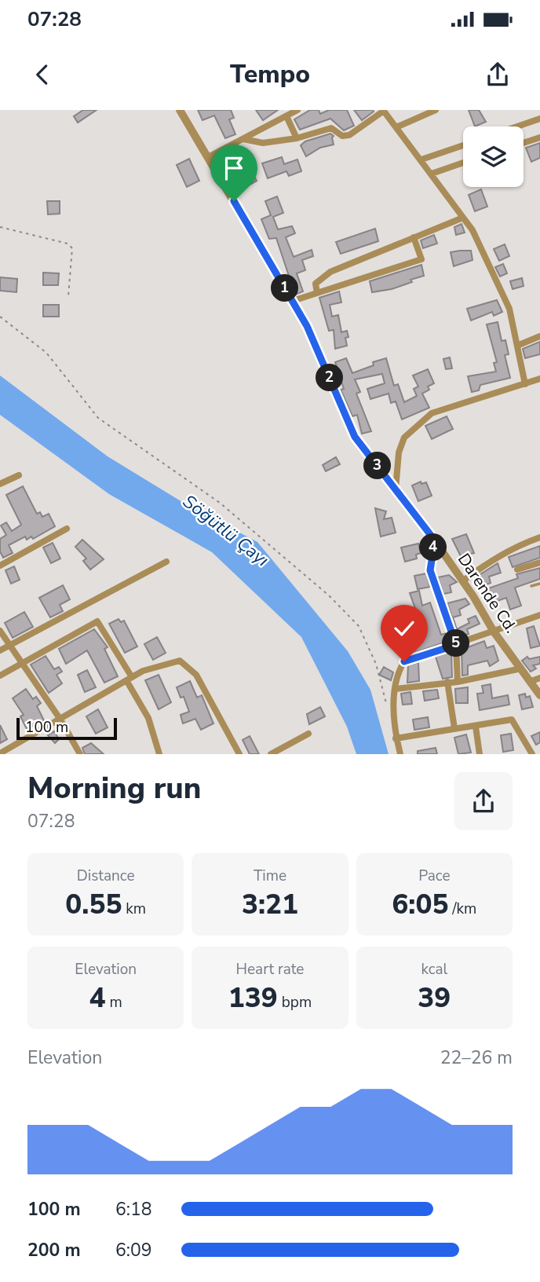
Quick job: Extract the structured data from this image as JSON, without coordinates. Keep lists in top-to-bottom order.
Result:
{
  "streets": {
    "street": ["Darende Cd."]
  },
  "water": ["Söğütlü Çayı"],
  "scale_bar": "100 m",
  "page": {
    "status": "07:28",
    "header": "Tempo",
    "pins": [
      "1",
      "2",
      "3",
      "4",
      "5"
    ],
    "scale": "100 m",
    "heading": ["Morning run", "07:28"],
    "stats": [
      ["Distance", "0.55 km"],
      ["Time", "3:21"],
      ["Pace", "6:05 /km"],
      ["Elevation", "4 m"],
      ["Heart rate", "139 bpm"],
      ["kcal", "39"]
    ],
    "chart": ["Elevation", "22–26 m"],
    "list": [
      {
        "name": "100 m",
        "note": "6:18"
      },
      {
        "name": "200 m",
        "note": "6:09"
      }
    ]
  }
}
